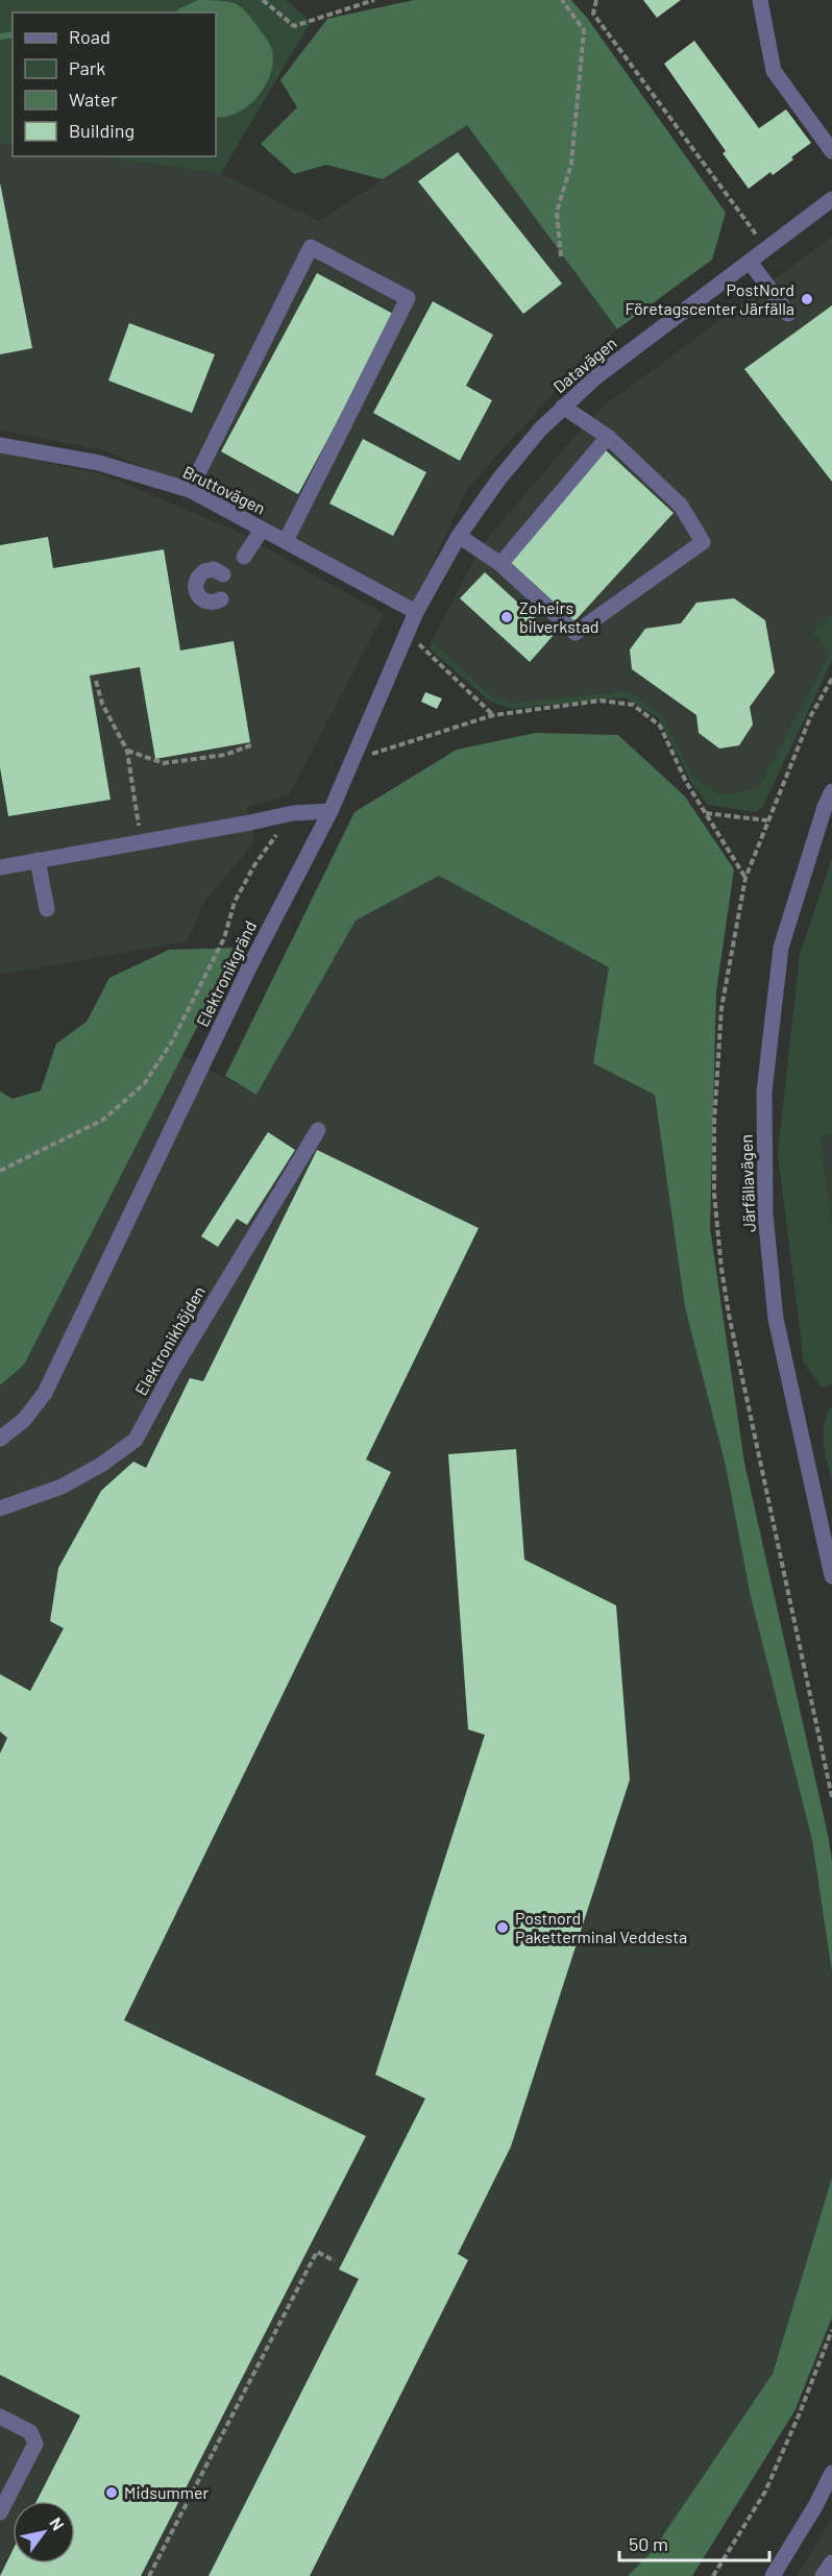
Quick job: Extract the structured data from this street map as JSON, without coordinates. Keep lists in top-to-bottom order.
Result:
{
  "streets": {
    "street": [
      "Datavägen",
      "Bruttovägen",
      "Elektronikgränd",
      "Järfällavägen",
      "Elektronikhöjden"
    ]
  },
  "crossings": [
    ["Datavägen", "Bruttovägen"],
    ["Datavägen", "Elektronikgränd"],
    ["Bruttovägen", "Elektronikgränd"]
  ],
  "places": [
    "PostNord Företagscenter Järfälla",
    "Zoheirs bilverkstad",
    "Postnord Paketterminal Veddesta",
    "Midsummer"
  ],
  "legend": [
    "Road",
    "Park",
    "Water",
    "Building"
  ],
  "scale_bar": "50 m",
  "north": "top right"
}
